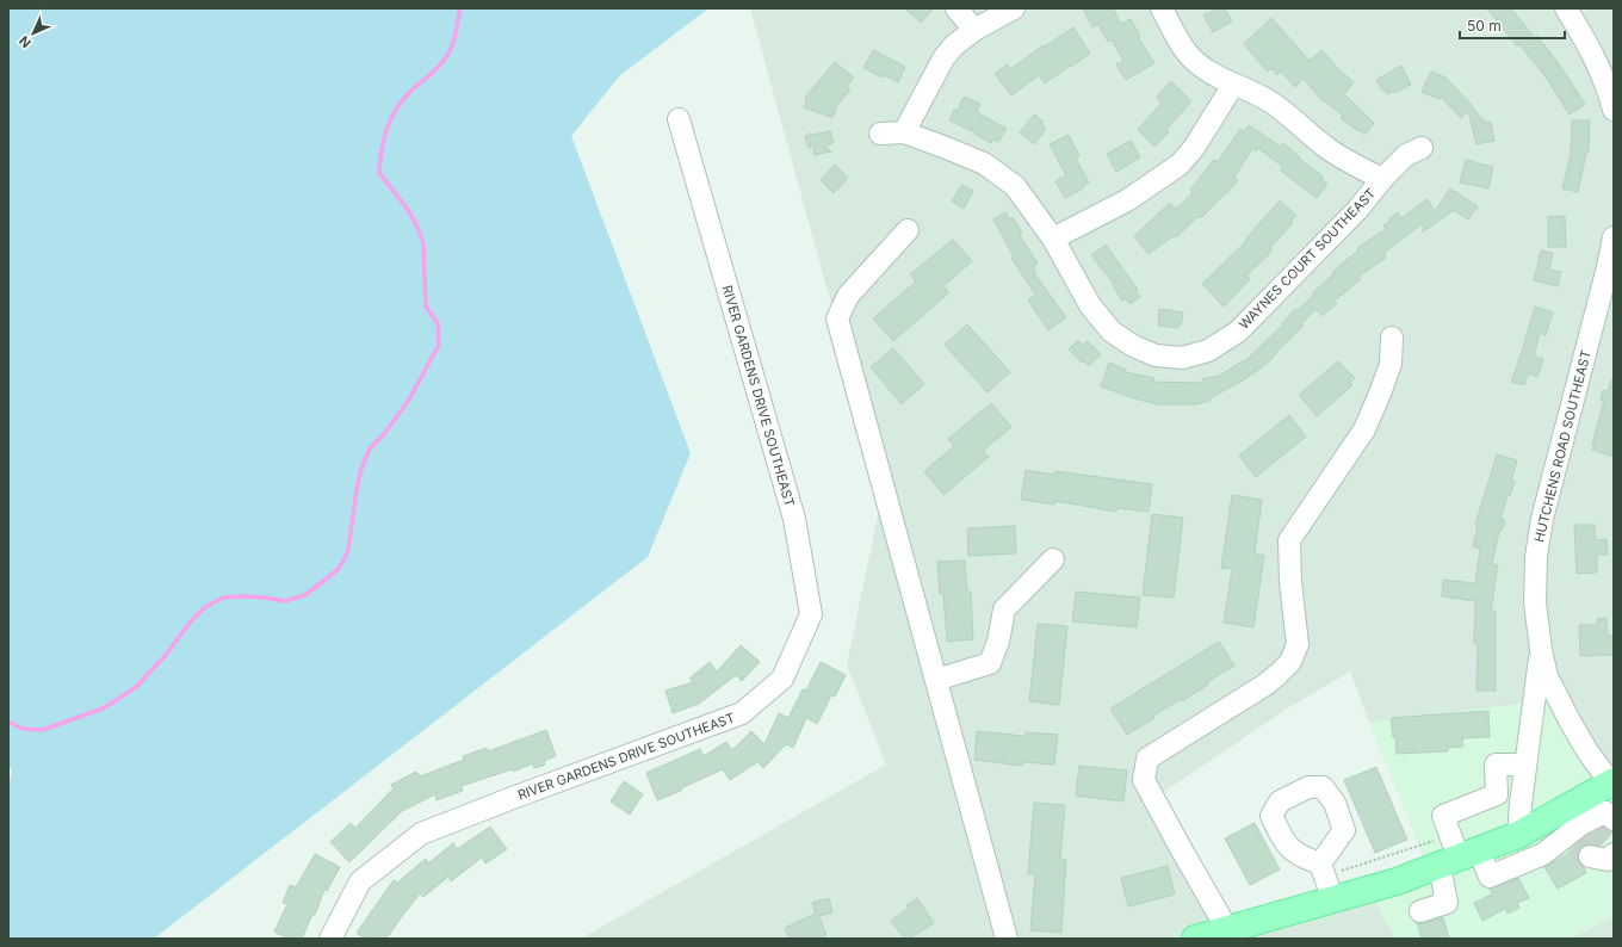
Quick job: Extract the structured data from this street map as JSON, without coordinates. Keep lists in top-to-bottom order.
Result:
{
  "streets": {
    "street": ["WAYNES COURT SOUTHEAST", "RIVER GARDENS DRIVE SOUTHEAST", "HUTCHENS ROAD SOUTHEAST"]
  },
  "scale_bar": "50 m",
  "north": "bottom left"
}
